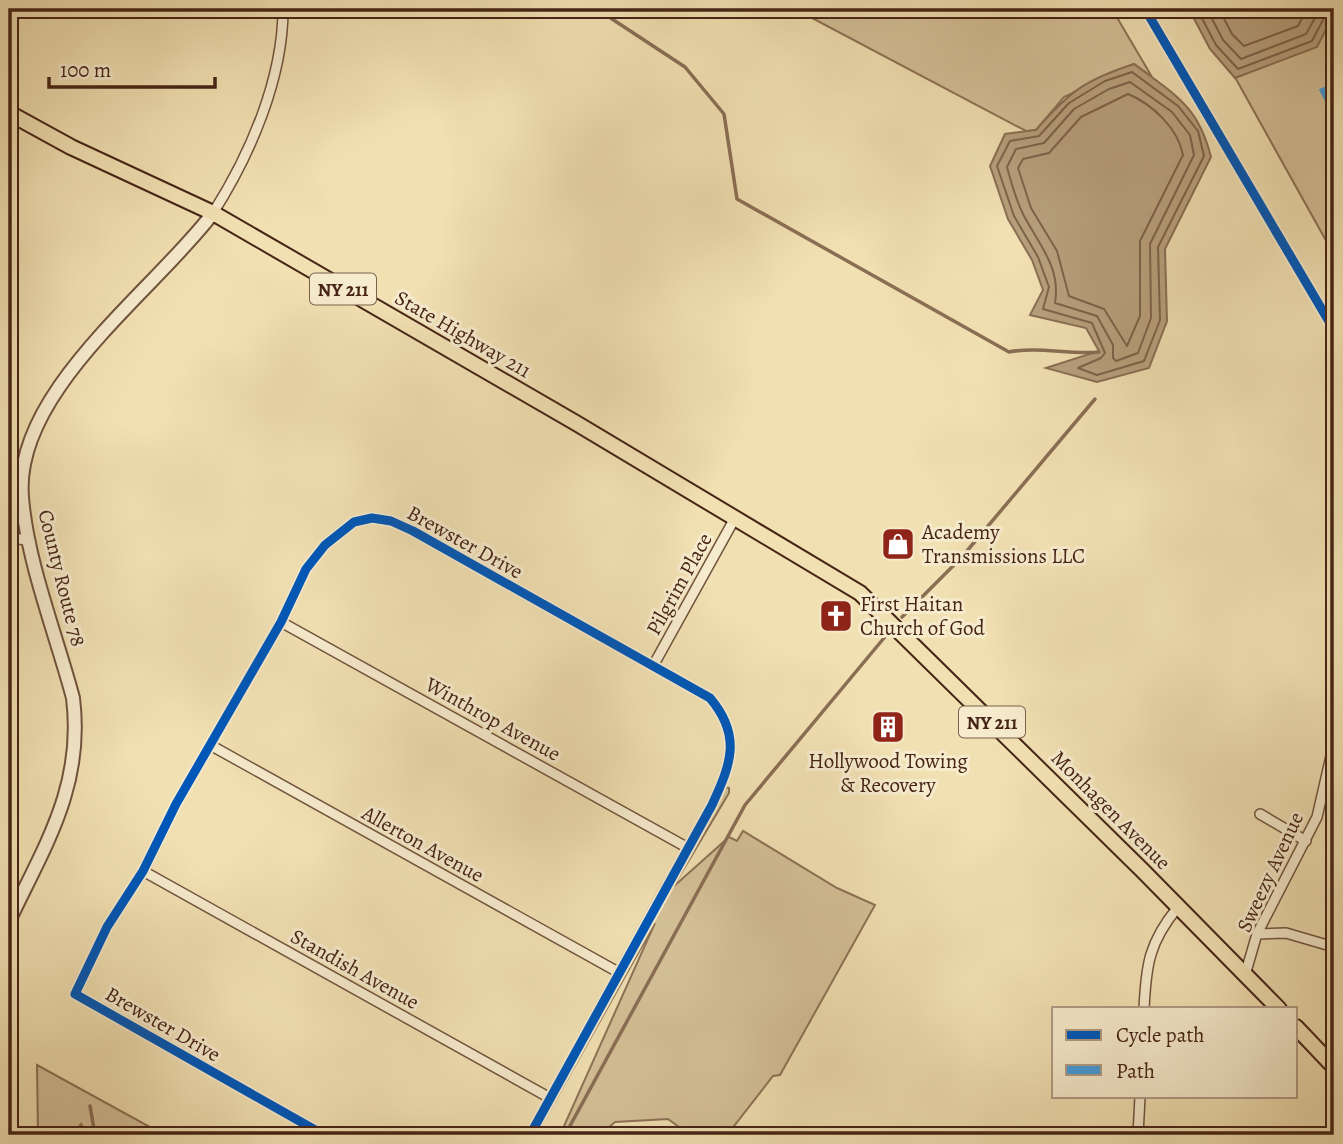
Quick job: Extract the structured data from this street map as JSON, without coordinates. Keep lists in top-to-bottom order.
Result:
{
  "streets": {
    "main road": ["NY 211", "State Highway 211", "Monhagen Avenue"],
    "street": [
      "Brewster Drive",
      "County Route 78",
      "Pilgrim Place",
      "Winthrop Avenue",
      "Allerton Avenue",
      "Sweezy Avenue",
      "Standish Avenue"
    ]
  },
  "crossings": [
    ["State Highway 211", "County Route 78"],
    ["State Highway 211", "Monhagen Avenue"],
    ["Brewster Drive", "Pilgrim Place"],
    ["Brewster Drive", "Winthrop Avenue"],
    ["Brewster Drive", "Allerton Avenue"],
    ["Brewster Drive", "Standish Avenue"],
    ["Pilgrim Place", "Monhagen Avenue"],
    ["Monhagen Avenue", "Sweezy Avenue"]
  ],
  "places": {
    "shop": ["Academy Transmissions LLC"],
    "church": ["First Haitan Church of God"],
    "building": ["Hollywood Towing & Recovery"]
  },
  "legend": ["Cycle path", "Path"],
  "scale_bar": "100 m"
}
